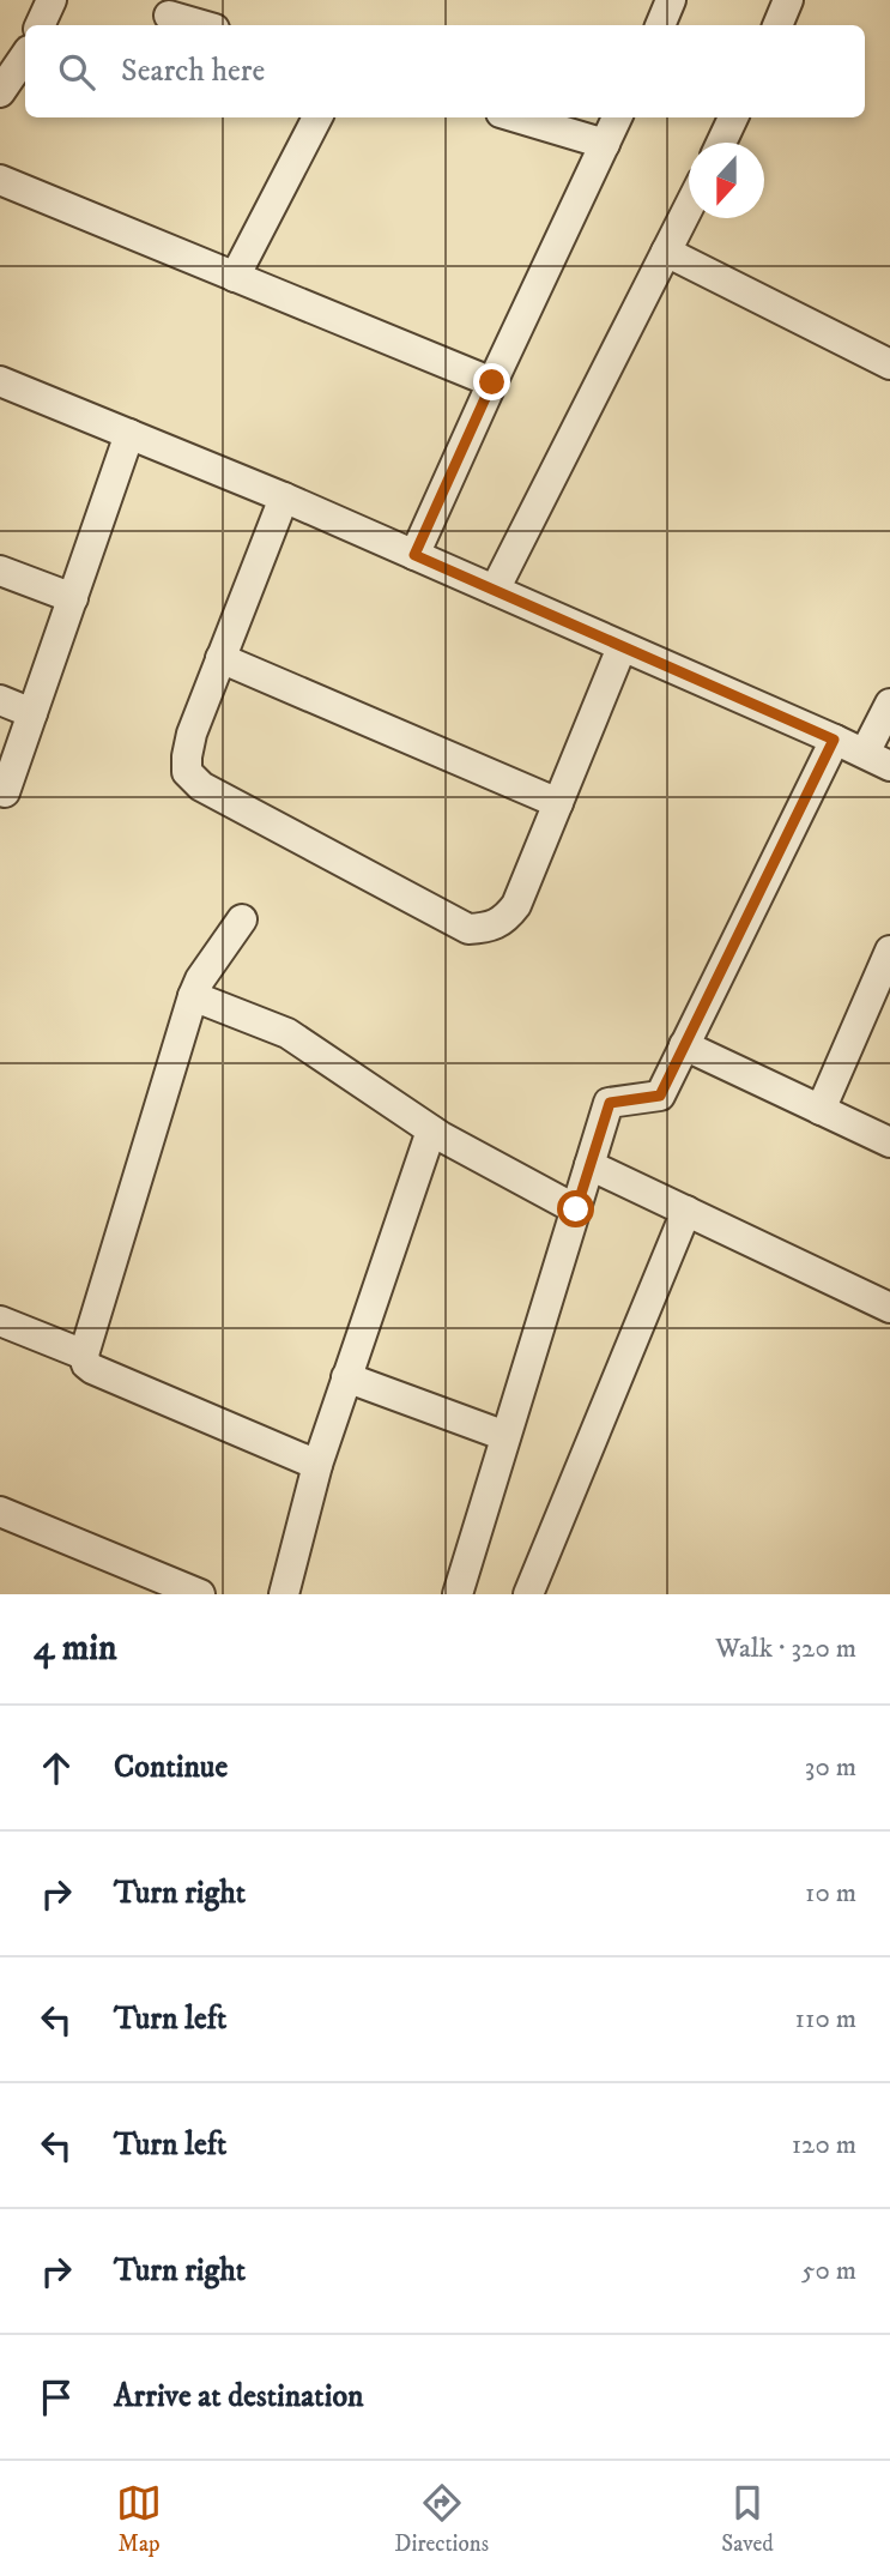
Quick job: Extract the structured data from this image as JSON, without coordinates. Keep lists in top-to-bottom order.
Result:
{
  "north": "bottom",
  "page": {
    "search": "Search here",
    "heading": ["4 min", "Walk · 320 m"],
    "list": [
      ["Continue", "30 m"],
      ["Turn right", "10 m"],
      ["Turn left", "110 m"],
      ["Turn left", "120 m"],
      ["Turn right", "50 m"],
      "Arrive at destination"
    ],
    "nav": ["Map", "Directions", "Saved"]
  }
}
